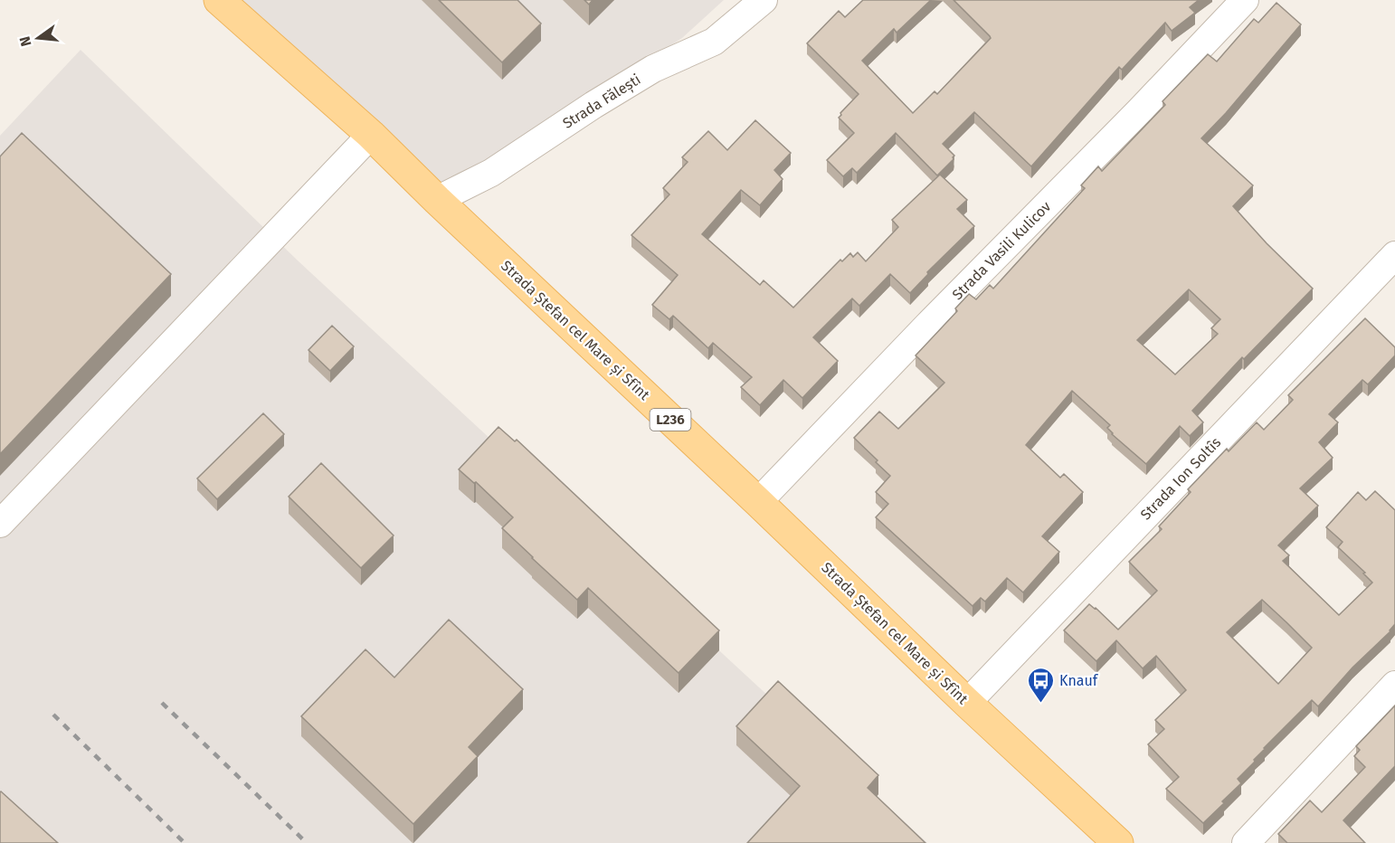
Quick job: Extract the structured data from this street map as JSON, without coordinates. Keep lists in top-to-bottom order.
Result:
{
  "streets": {
    "main road": ["Strada Ștefan cel Mare și Sfînt", "L236"],
    "street": ["Strada Fălești", "Strada Vasili Kulicov", "Strada Ion Soltîs"]
  },
  "crossings": [
    ["Strada Fălești", "Strada Ștefan cel Mare și Sfînt"],
    ["Strada Vasili Kulicov", "Strada Ștefan cel Mare și Sfînt"],
    ["Strada Ștefan cel Mare și Sfînt", "Strada Ion Soltîs"]
  ],
  "places": {
    "bus stop": ["Knauf"]
  },
  "north": "left"
}
